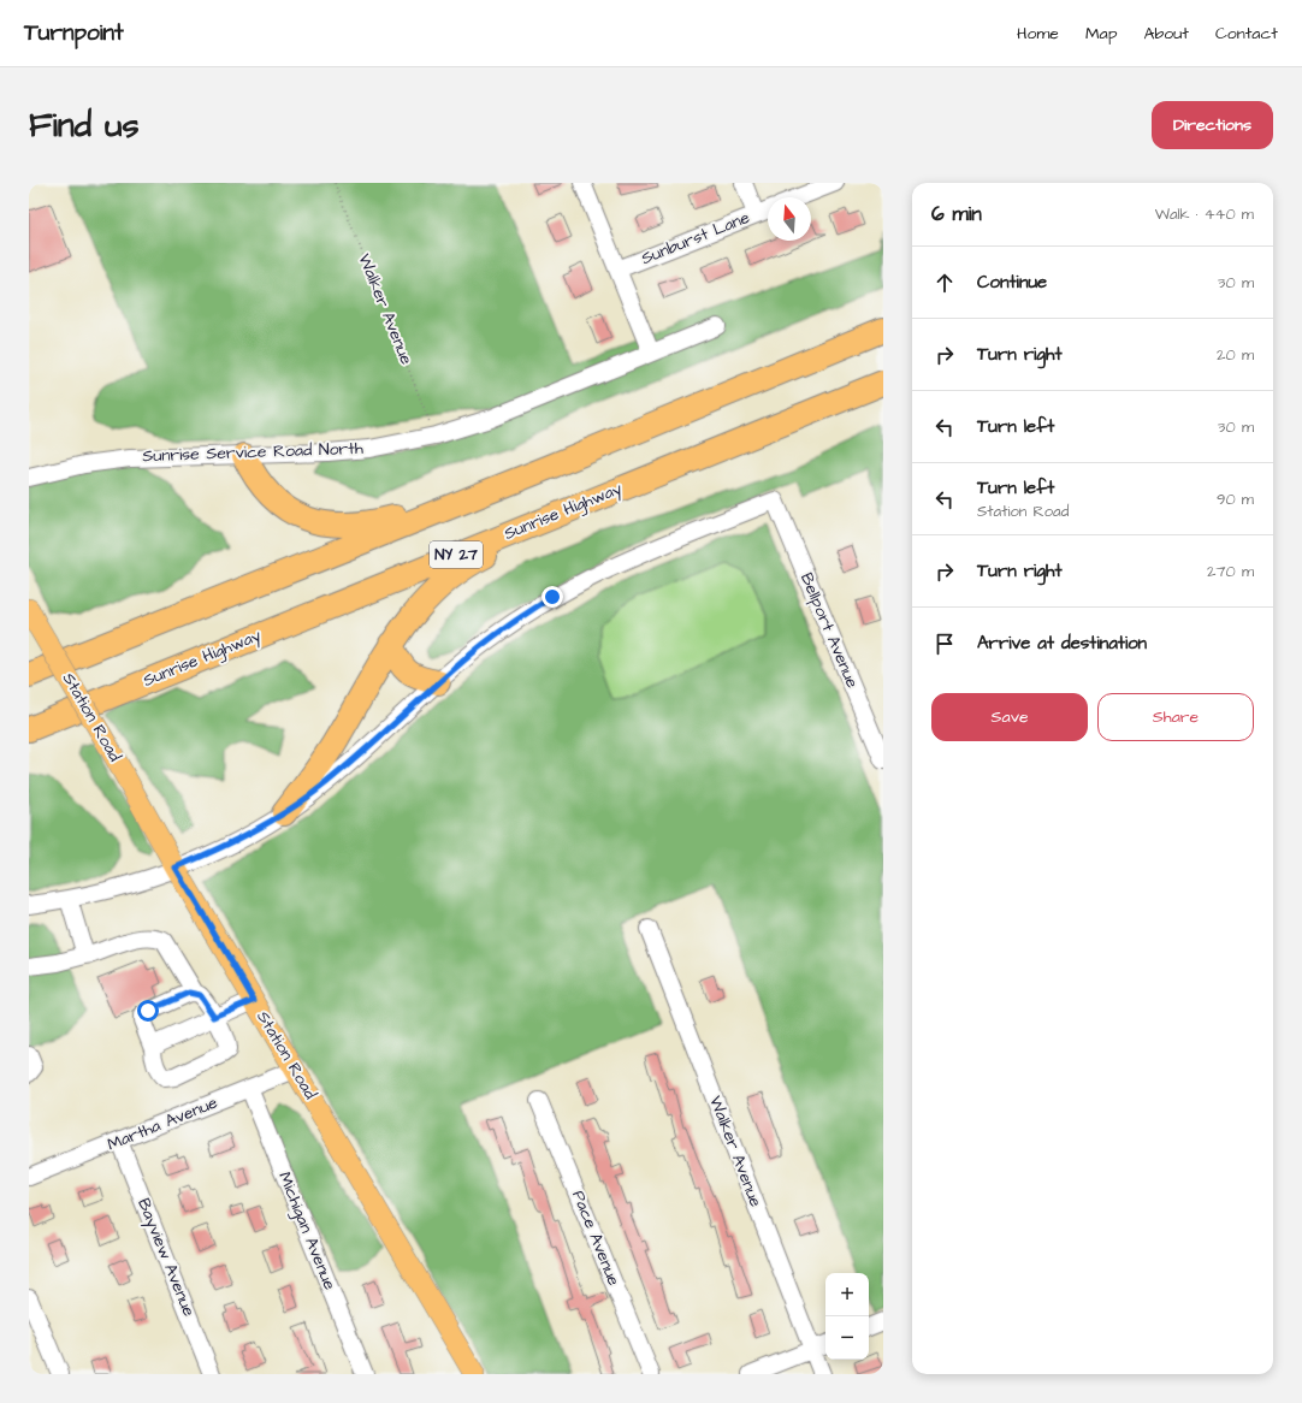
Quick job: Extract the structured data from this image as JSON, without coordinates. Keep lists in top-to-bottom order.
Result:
{
  "streets": {
    "highway": ["Sunrise Highway", "NY 27"],
    "main road": ["Station Road"],
    "street": [
      "Sunburst Lane",
      "Walker Avenue",
      "Sunrise Service Road North",
      "Bellport Avenue",
      "Martha Avenue",
      "Michigan Avenue",
      "Pace Avenue",
      "Bayview Avenue"
    ]
  },
  "crossings": [
    ["Walker Avenue", "Sunrise Service Road North"],
    ["Station Road", "Martha Avenue"],
    ["Martha Avenue", "Michigan Avenue"],
    ["Martha Avenue", "Bayview Avenue"]
  ],
  "north": "top",
  "page": {
    "header": "Turnpoint",
    "nav": [
      "Home",
      "Map",
      "About",
      "Contact"
    ],
    "buttons": [
      "Directions",
      ["Save", "Share"]
    ],
    "title": "Find us",
    "heading": ["6 min", "Walk · 440 m"],
    "list": [
      ["Continue", "30 m"],
      ["Turn right", "20 m"],
      ["Turn left", "30 m"],
      ["Turn left", "Station Road", "90 m"],
      ["Turn right", "270 m"],
      "Arrive at destination"
    ],
    "map_buttons": ["+", "−"]
  }
}
